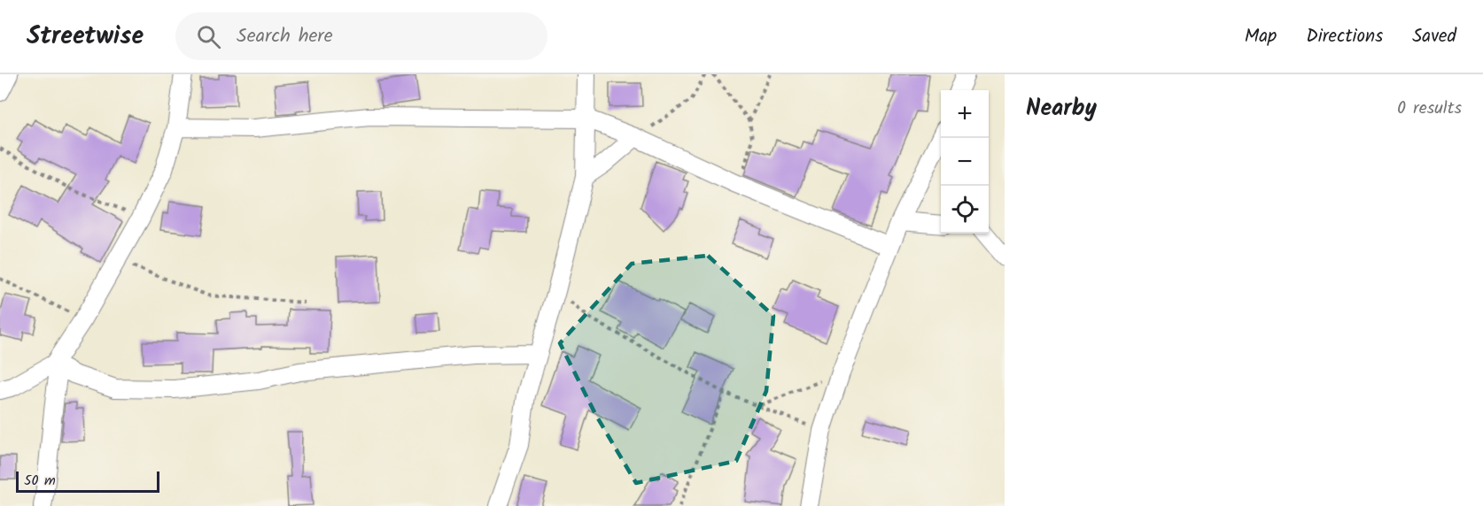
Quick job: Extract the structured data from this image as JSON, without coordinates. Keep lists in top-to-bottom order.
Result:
{
  "scale_bar": "50 m",
  "page": {
    "header": "Streetwise",
    "search": "Search here",
    "nav": ["Map", "Directions", "Saved"],
    "heading": ["Nearby", "0 results"],
    "map_buttons": ["+", "−"],
    "scale": "50 m"
  }
}
